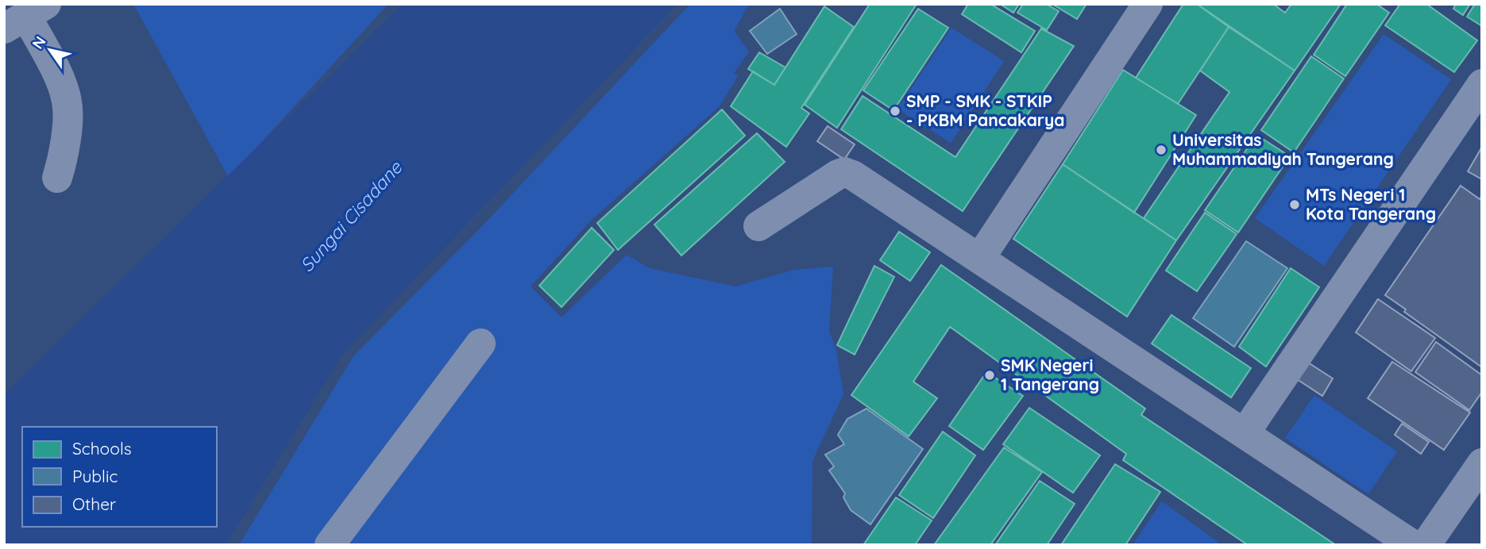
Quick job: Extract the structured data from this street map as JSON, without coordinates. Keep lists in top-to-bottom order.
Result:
{
  "water": ["Sungai Cisadane"],
  "places": [
    "SMP - SMK - STKIP - PKBM Pancakarya",
    "Universitas Muhammadiyah Tangerang",
    "MTs Negeri 1 Kota Tangerang",
    "SMK Negeri 1 Tangerang"
  ],
  "legend": ["Schools", "Public", "Other"],
  "north": "top left"
}
